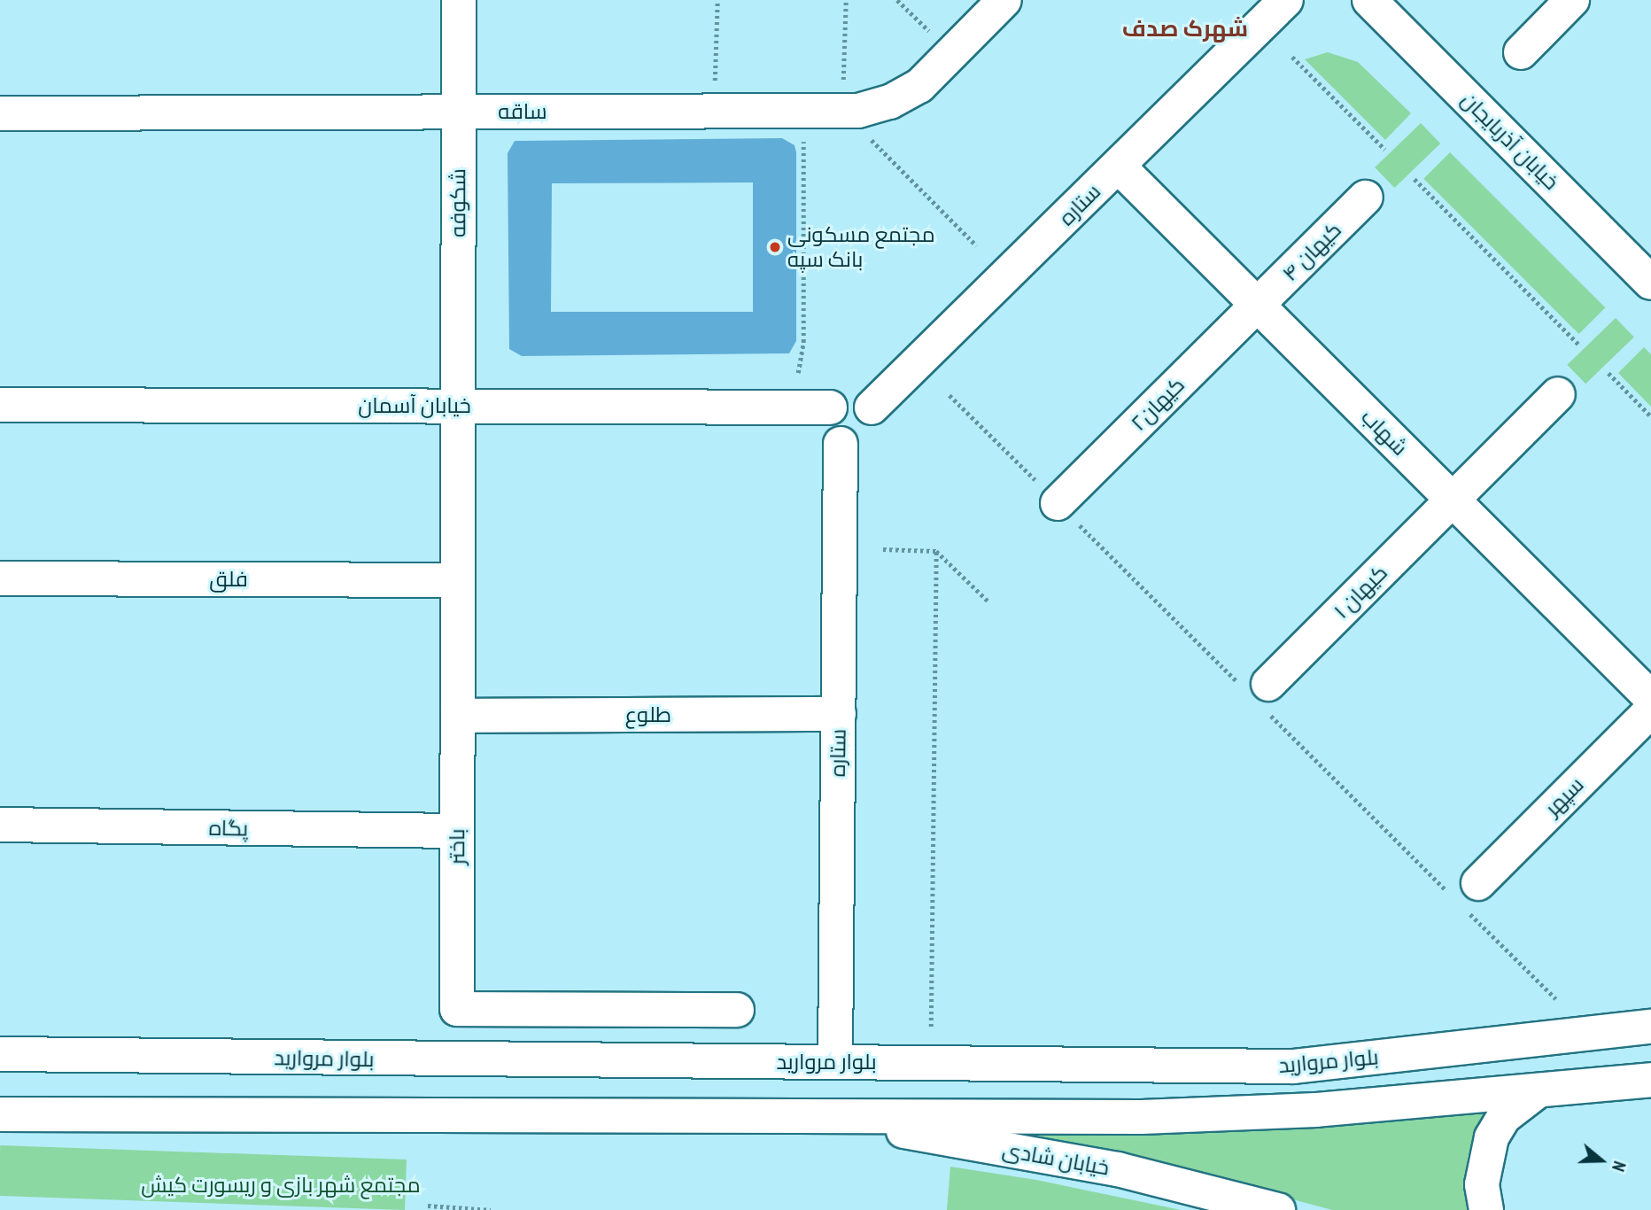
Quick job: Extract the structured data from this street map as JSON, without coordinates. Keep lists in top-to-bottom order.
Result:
{
  "streets": {
    "street": [
      "ساقه",
      "خیابان آذربایجان",
      "شکوفه",
      "ستاره",
      "کیهان ۴",
      "کیهان۲",
      "خیابان آسمان",
      "شهاب",
      "فلق",
      "کیهان ۱",
      "طلوع",
      "سپهر",
      "پگاه",
      "باختر",
      "بلوار مروارید",
      "خیابان شادی"
    ]
  },
  "crossings": [
    ["ساقه", "شکوفه"],
    ["شکوفه", "خیابان آسمان"],
    ["شکوفه", "باختر"],
    ["ستاره", "خیابان آسمان"],
    ["ستاره", "شهاب"],
    ["ستاره", "طلوع"],
    ["ستاره", "بلوار مروارید"],
    ["کیهان ۴", "کیهان۲"],
    ["کیهان ۴", "شهاب"],
    ["کیهان۲", "شهاب"],
    ["خیابان آسمان", "باختر"],
    ["شهاب", "کیهان ۱"],
    ["فلق", "باختر"],
    ["طلوع", "باختر"],
    ["پگاه", "باختر"]
  ],
  "districts": ["شهرک صدف"],
  "parks": ["مجتمع شهر بازی و ریسورت کیش"],
  "places": ["مجتمع مسکونی بانک سپه"],
  "north": "right"
}
